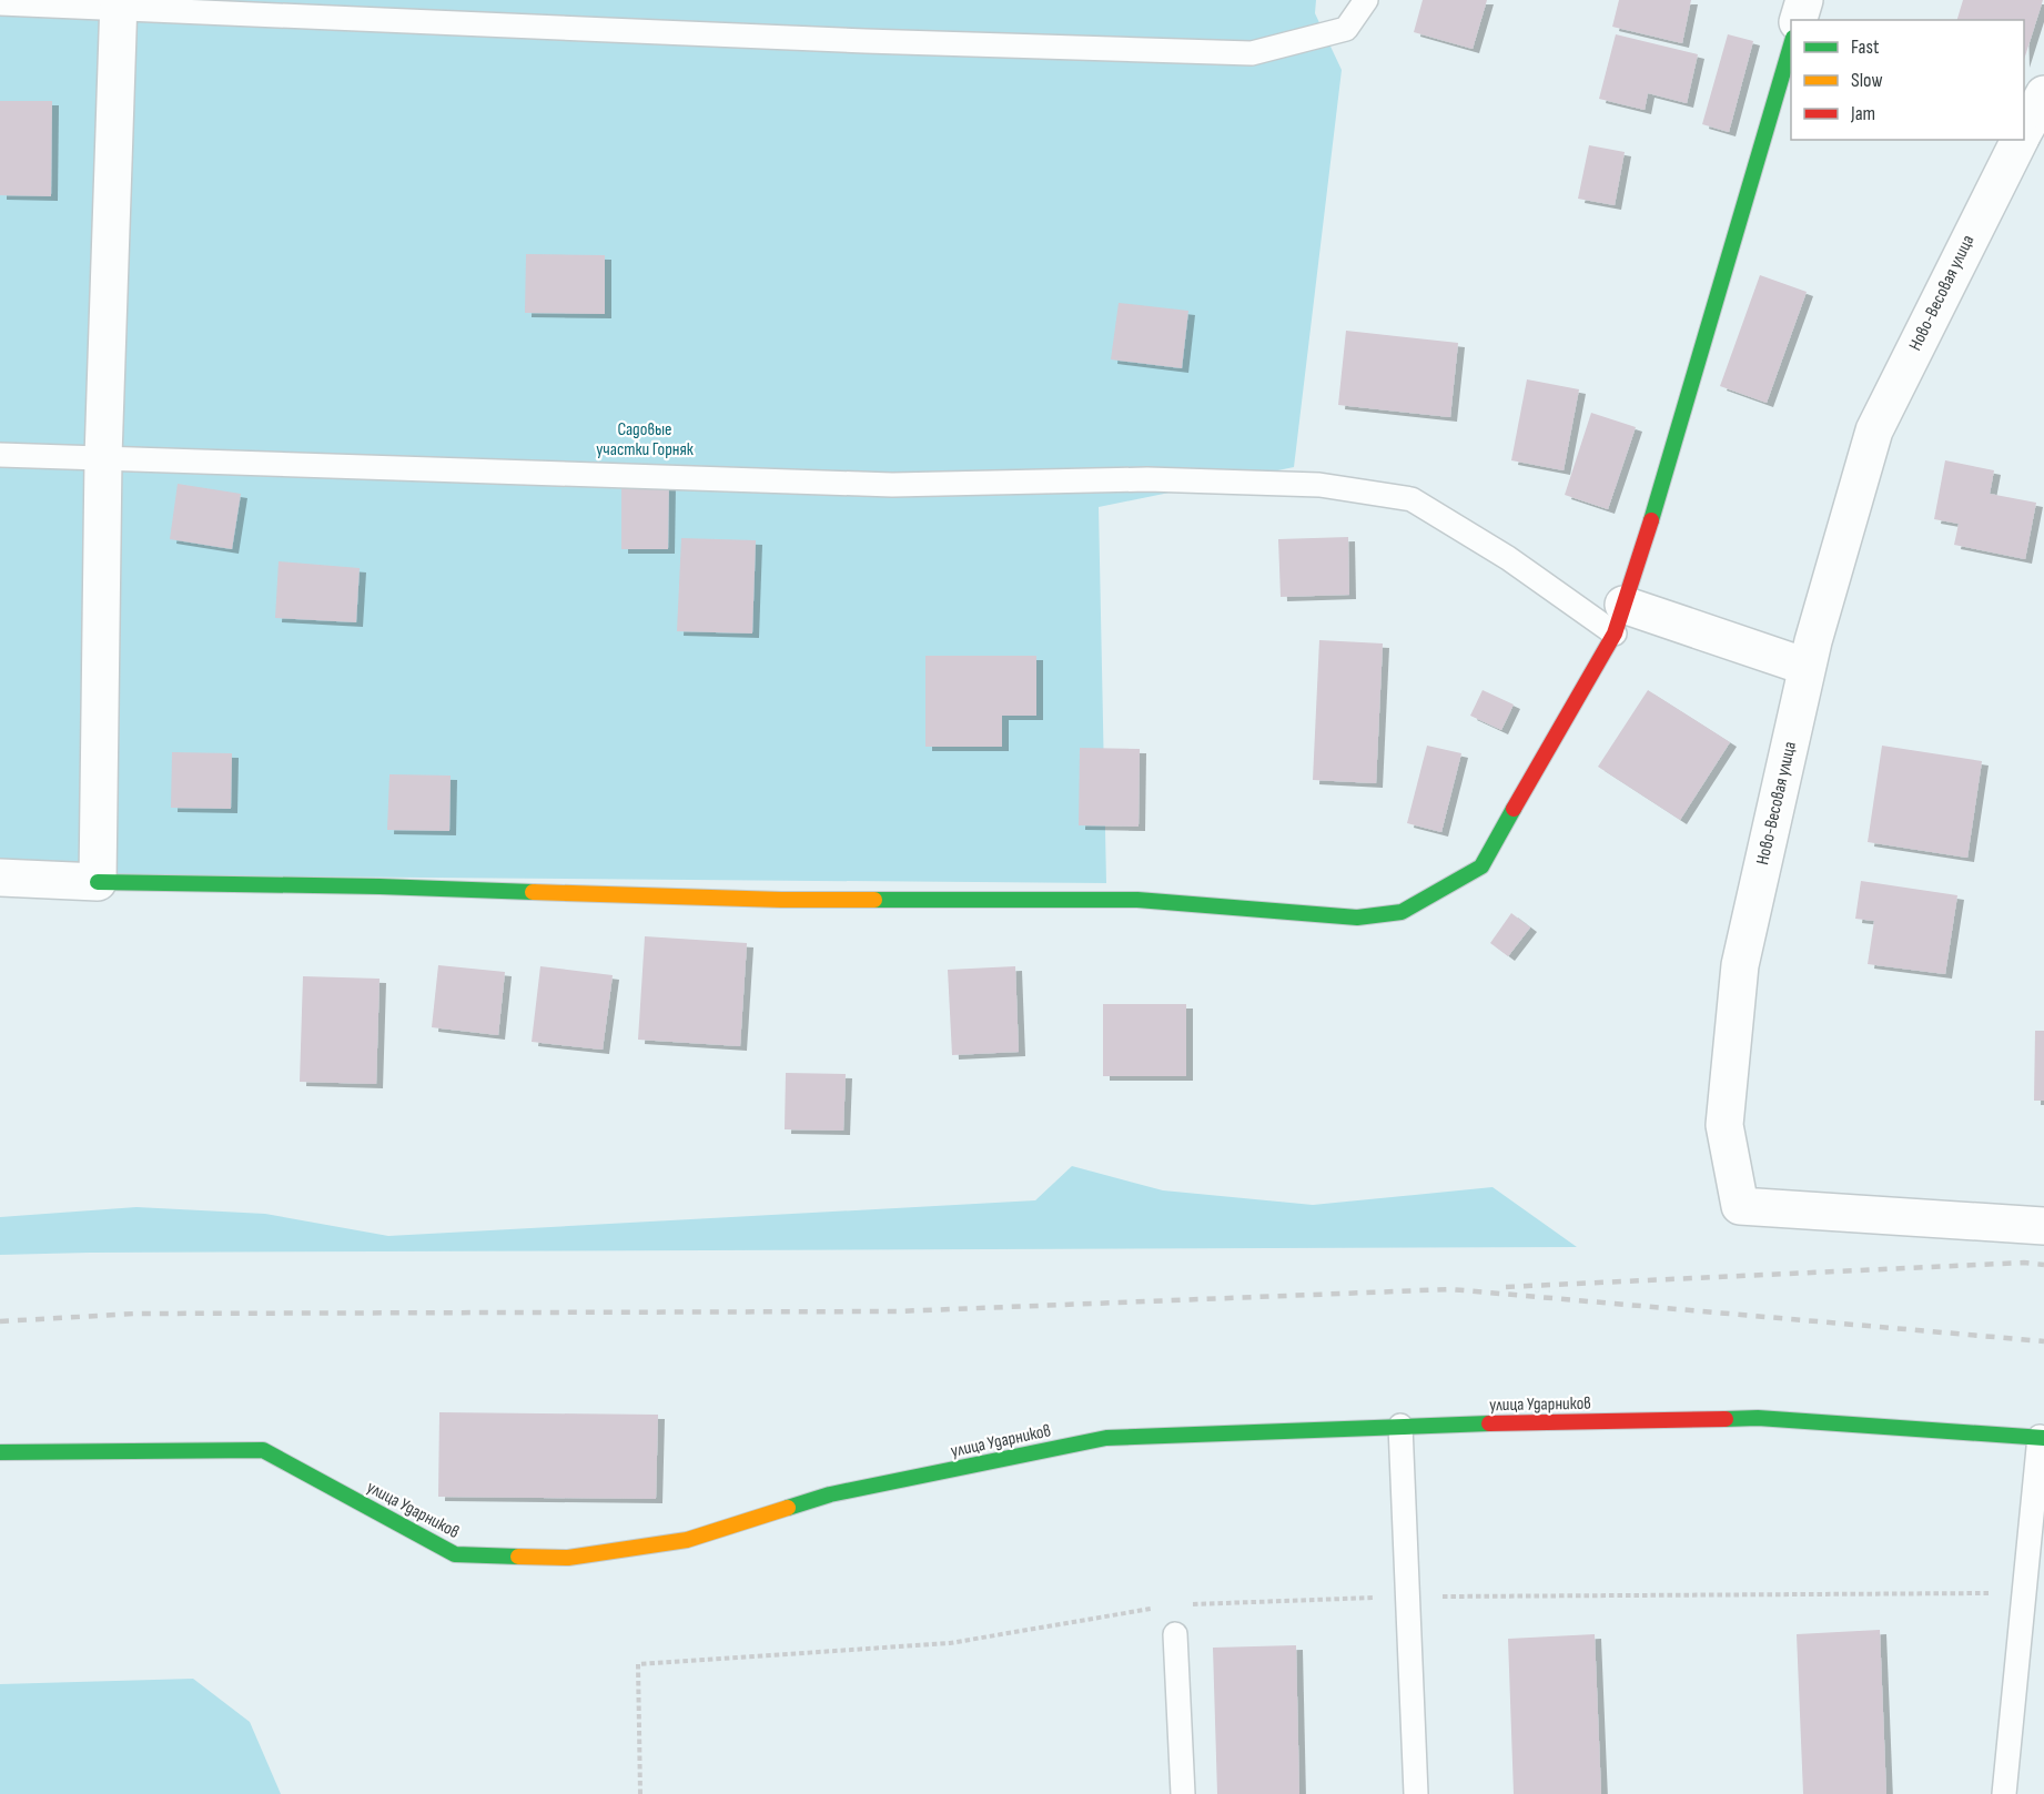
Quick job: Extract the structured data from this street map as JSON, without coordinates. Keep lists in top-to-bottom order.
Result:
{
  "streets": {
    "street": ["Ново-Весовая улица", "улица Ударников"]
  },
  "parks": ["Садовые участки Горняк"],
  "legend": ["Fast", "Slow", "Jam"]
}
